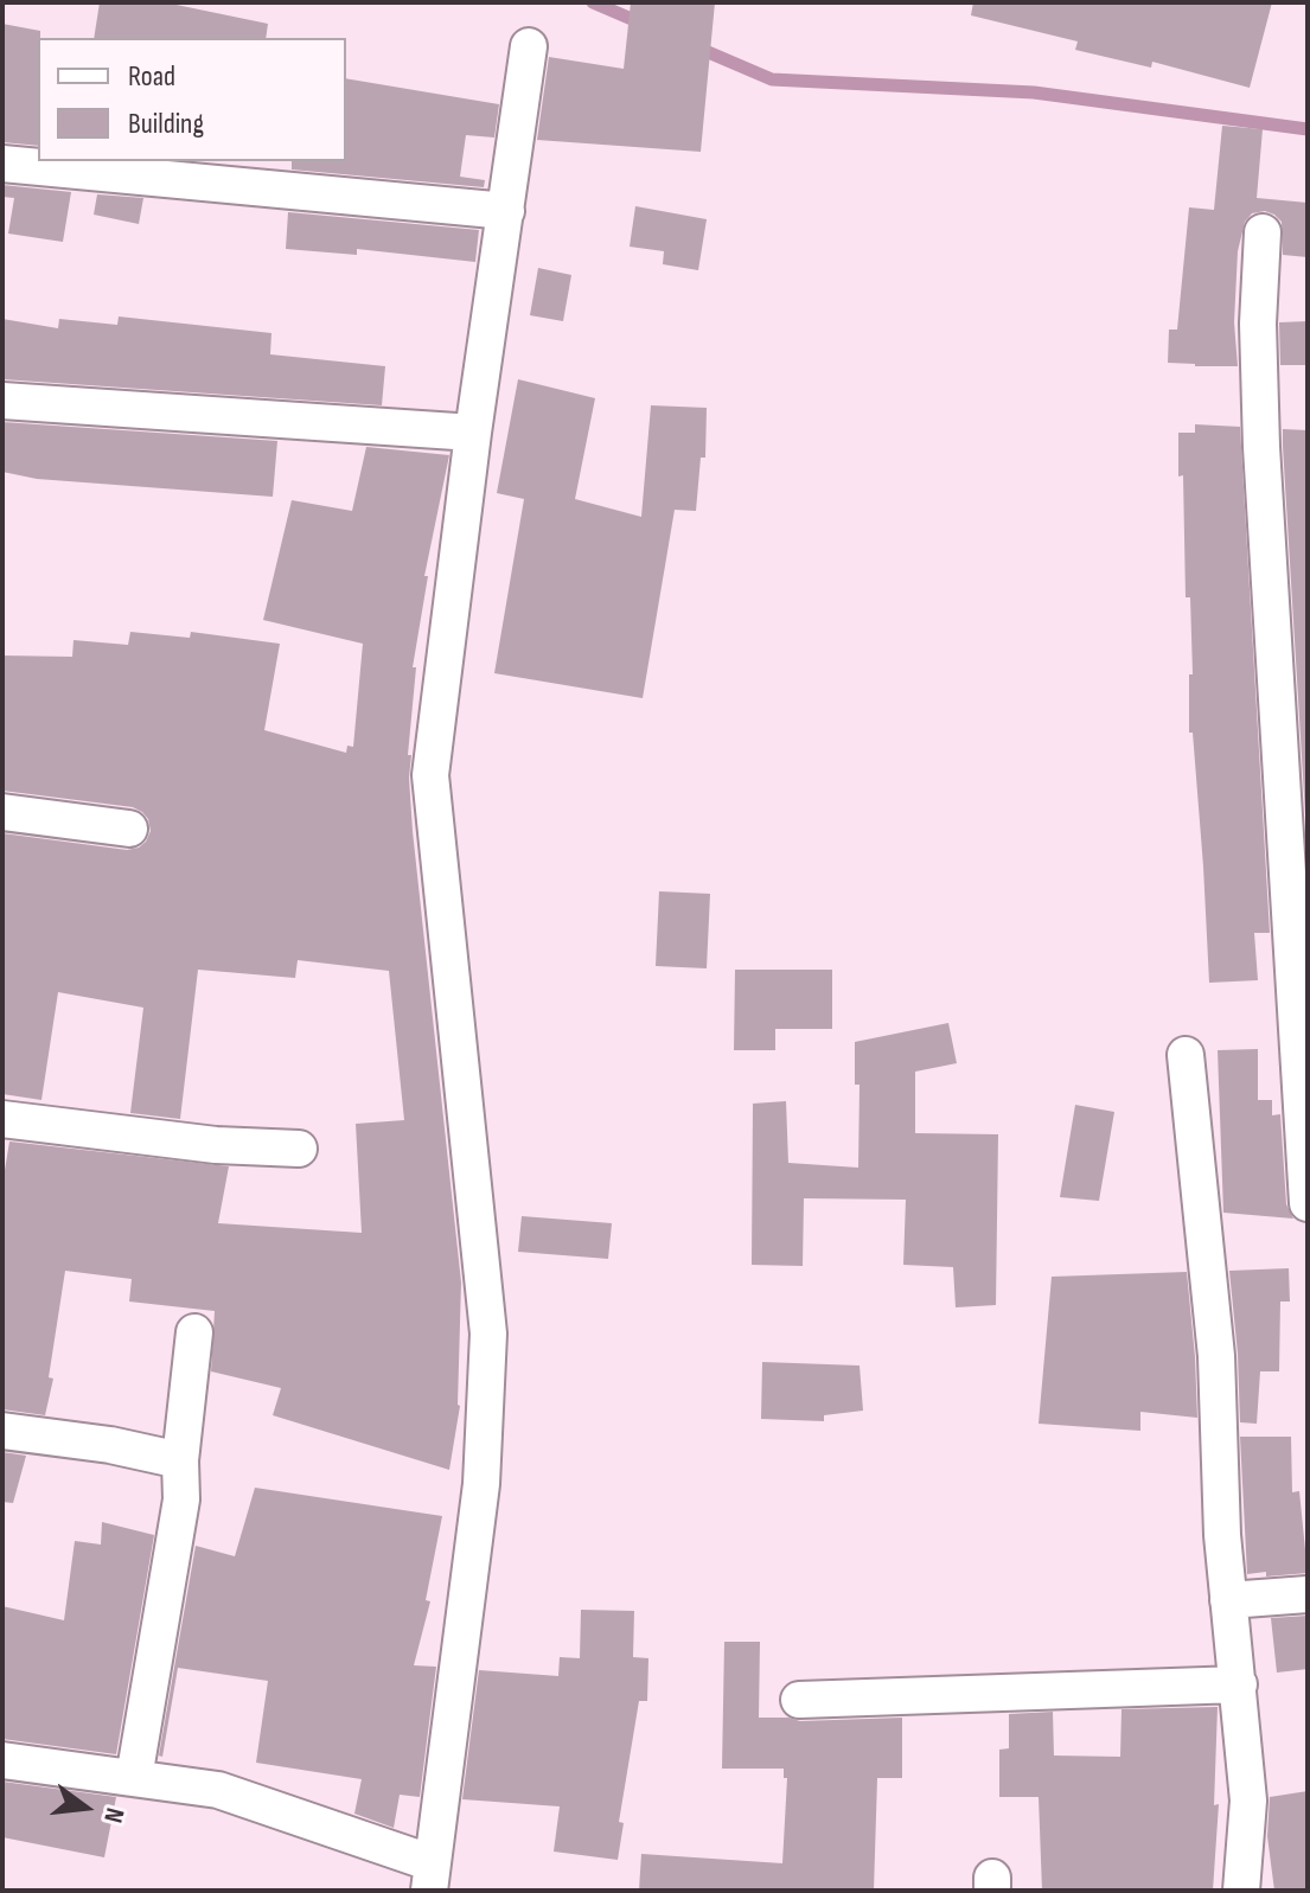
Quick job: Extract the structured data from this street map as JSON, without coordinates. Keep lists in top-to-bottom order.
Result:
{
  "legend": ["Road", "Building"],
  "north": "right"
}
